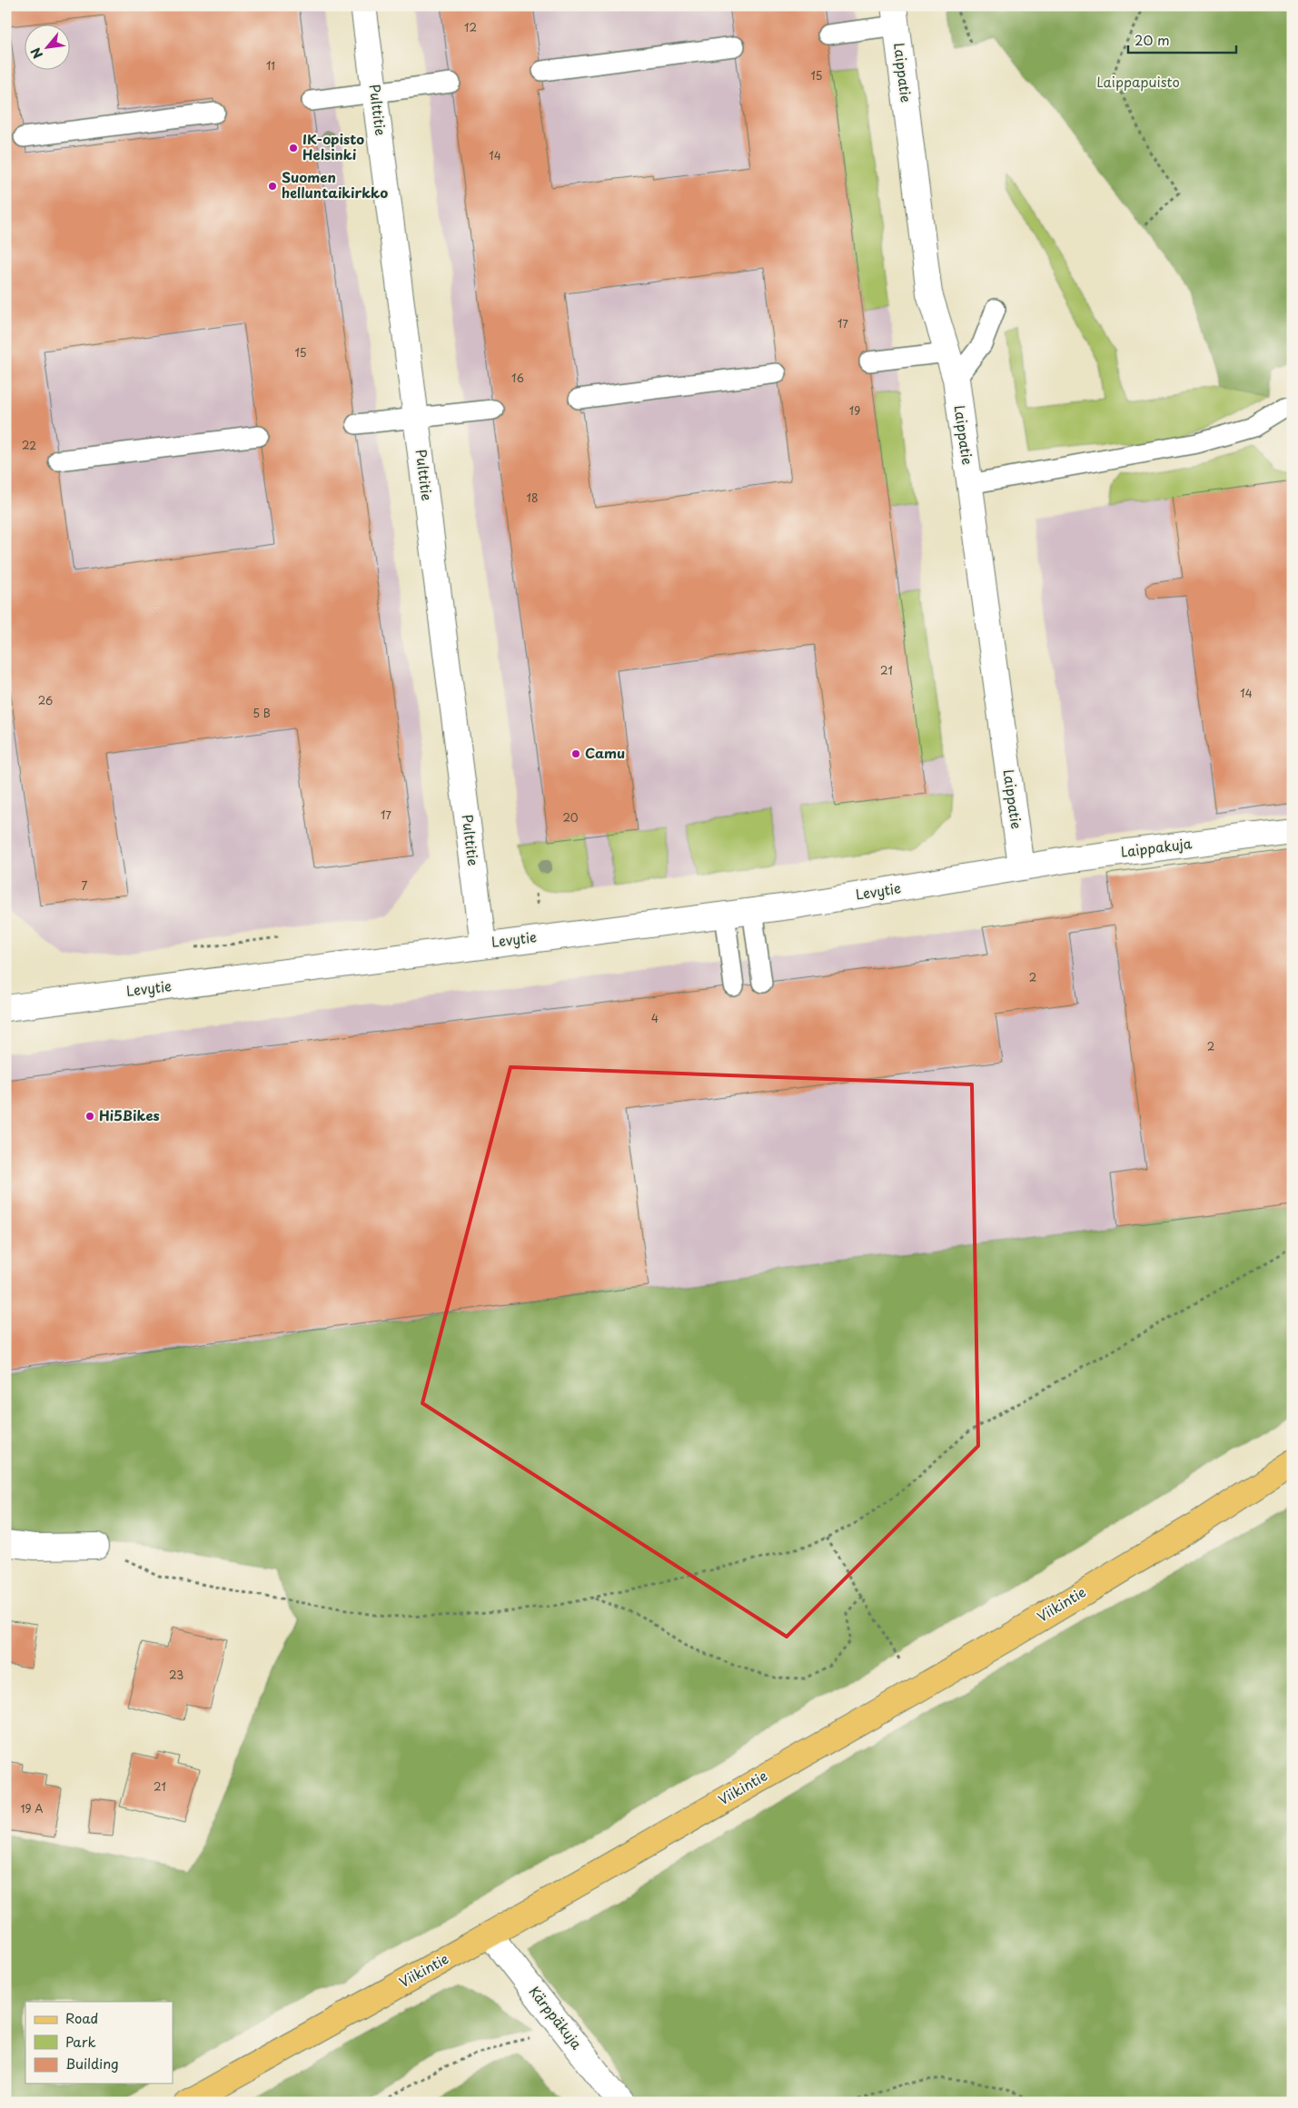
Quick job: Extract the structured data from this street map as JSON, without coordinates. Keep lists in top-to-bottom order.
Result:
{
  "streets": {
    "main road": ["Viikintie"],
    "street": [
      "Laippatie",
      "Pulttitie",
      "Laippakuja",
      "Levytie",
      "Kärppäkuja"
    ]
  },
  "crossings": [
    ["Laippatie", "Laippakuja"],
    ["Laippatie", "Levytie"],
    ["Pulttitie", "Levytie"],
    ["Laippakuja", "Levytie"],
    ["Viikintie", "Kärppäkuja"]
  ],
  "parks": ["Laippapuisto"],
  "places": [
    "IK-opisto Helsinki",
    "Suomen helluntaikirkko",
    "Camu",
    "Hi5Bikes"
  ],
  "house_numbers": [
    "12",
    "11",
    "15",
    "14",
    "17",
    "15",
    "16",
    "19",
    "22",
    "18",
    "21",
    "14",
    "26",
    "5 B",
    "17",
    "20",
    "7",
    "2",
    "4",
    "2",
    "23",
    "21",
    "19 A"
  ],
  "legend": ["Road", "Park", "Building"],
  "scale_bar": "20 m",
  "north": "bottom left"
}
